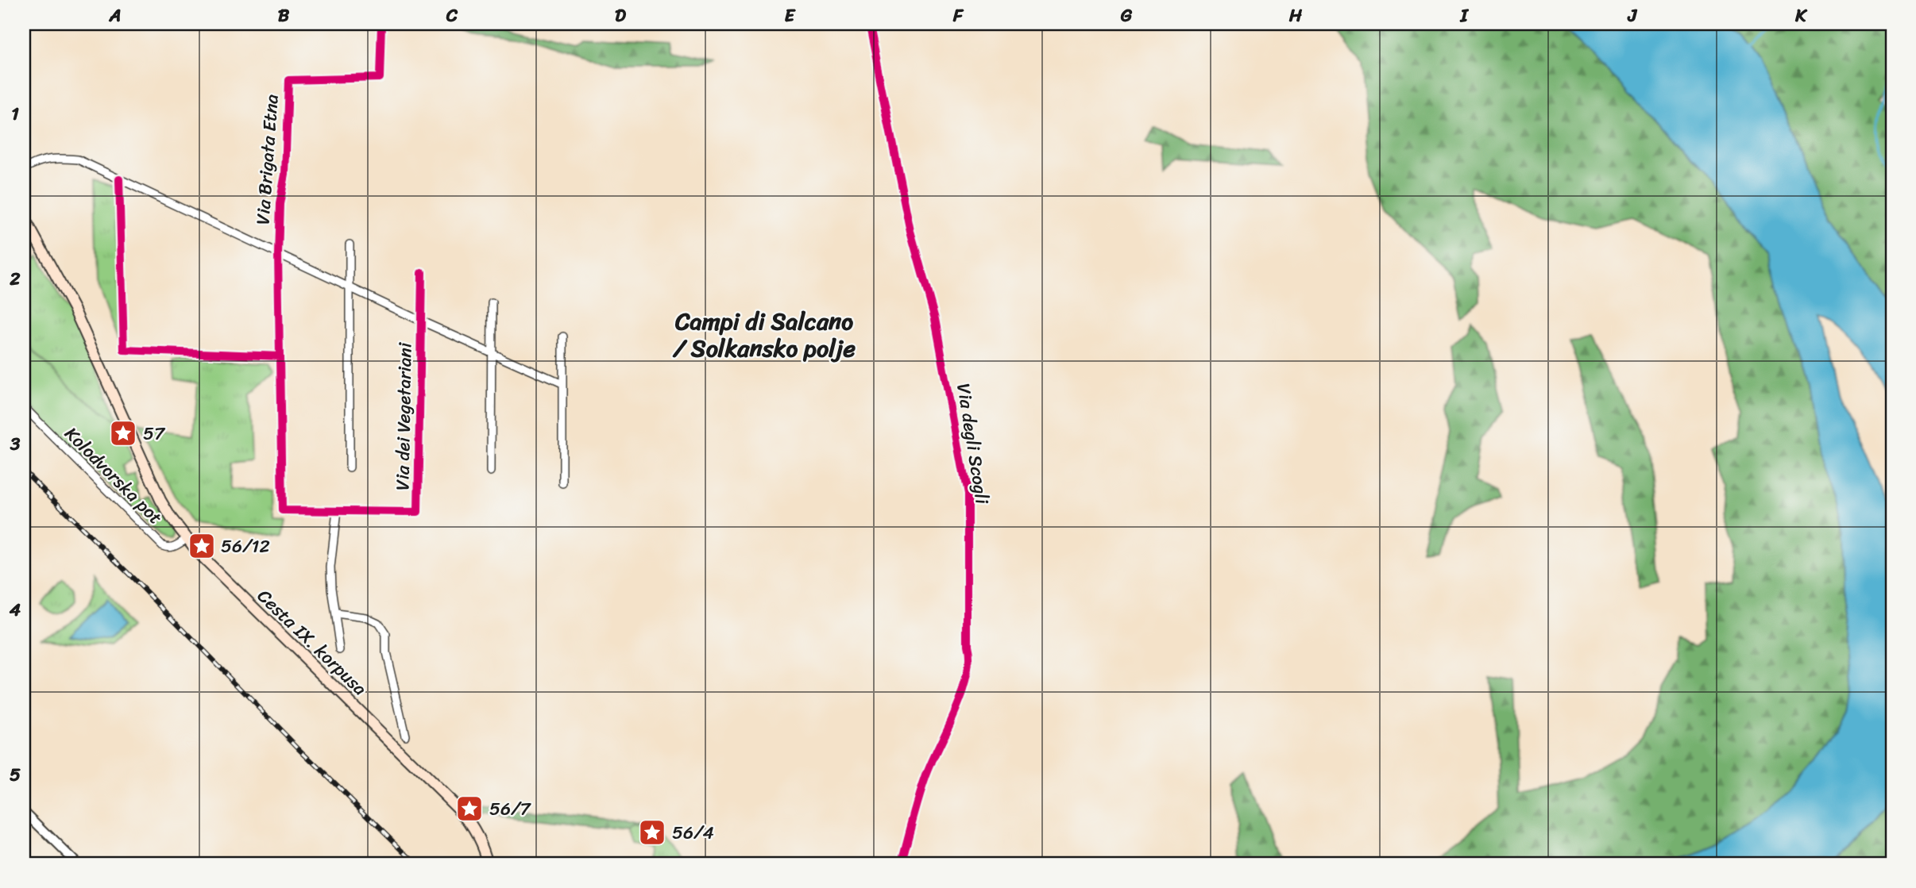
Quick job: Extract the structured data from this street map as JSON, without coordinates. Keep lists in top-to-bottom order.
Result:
{
  "streets": {
    "main road": ["Cesta IX. korpusa"],
    "street": [
      "Via Brigata Etna",
      "Via dei Vegetariani",
      "Via degli Scogli",
      "Kolodvorska pot"
    ]
  },
  "crossings": [
    ["Kolodvorska pot", "Cesta IX. korpusa"]
  ],
  "districts": ["Campi di Salcano / Solkansko polje"],
  "places": {
    "place": [
      "57",
      "56/12",
      "56/7",
      "56/4"
    ]
  },
  "grid": {
    "columns": [
      "A",
      "B",
      "C",
      "D",
      "E",
      "F",
      "G",
      "H",
      "I",
      "J",
      "K"
    ],
    "rows": [
      "1",
      "2",
      "3",
      "4",
      "5"
    ]
  }
}
